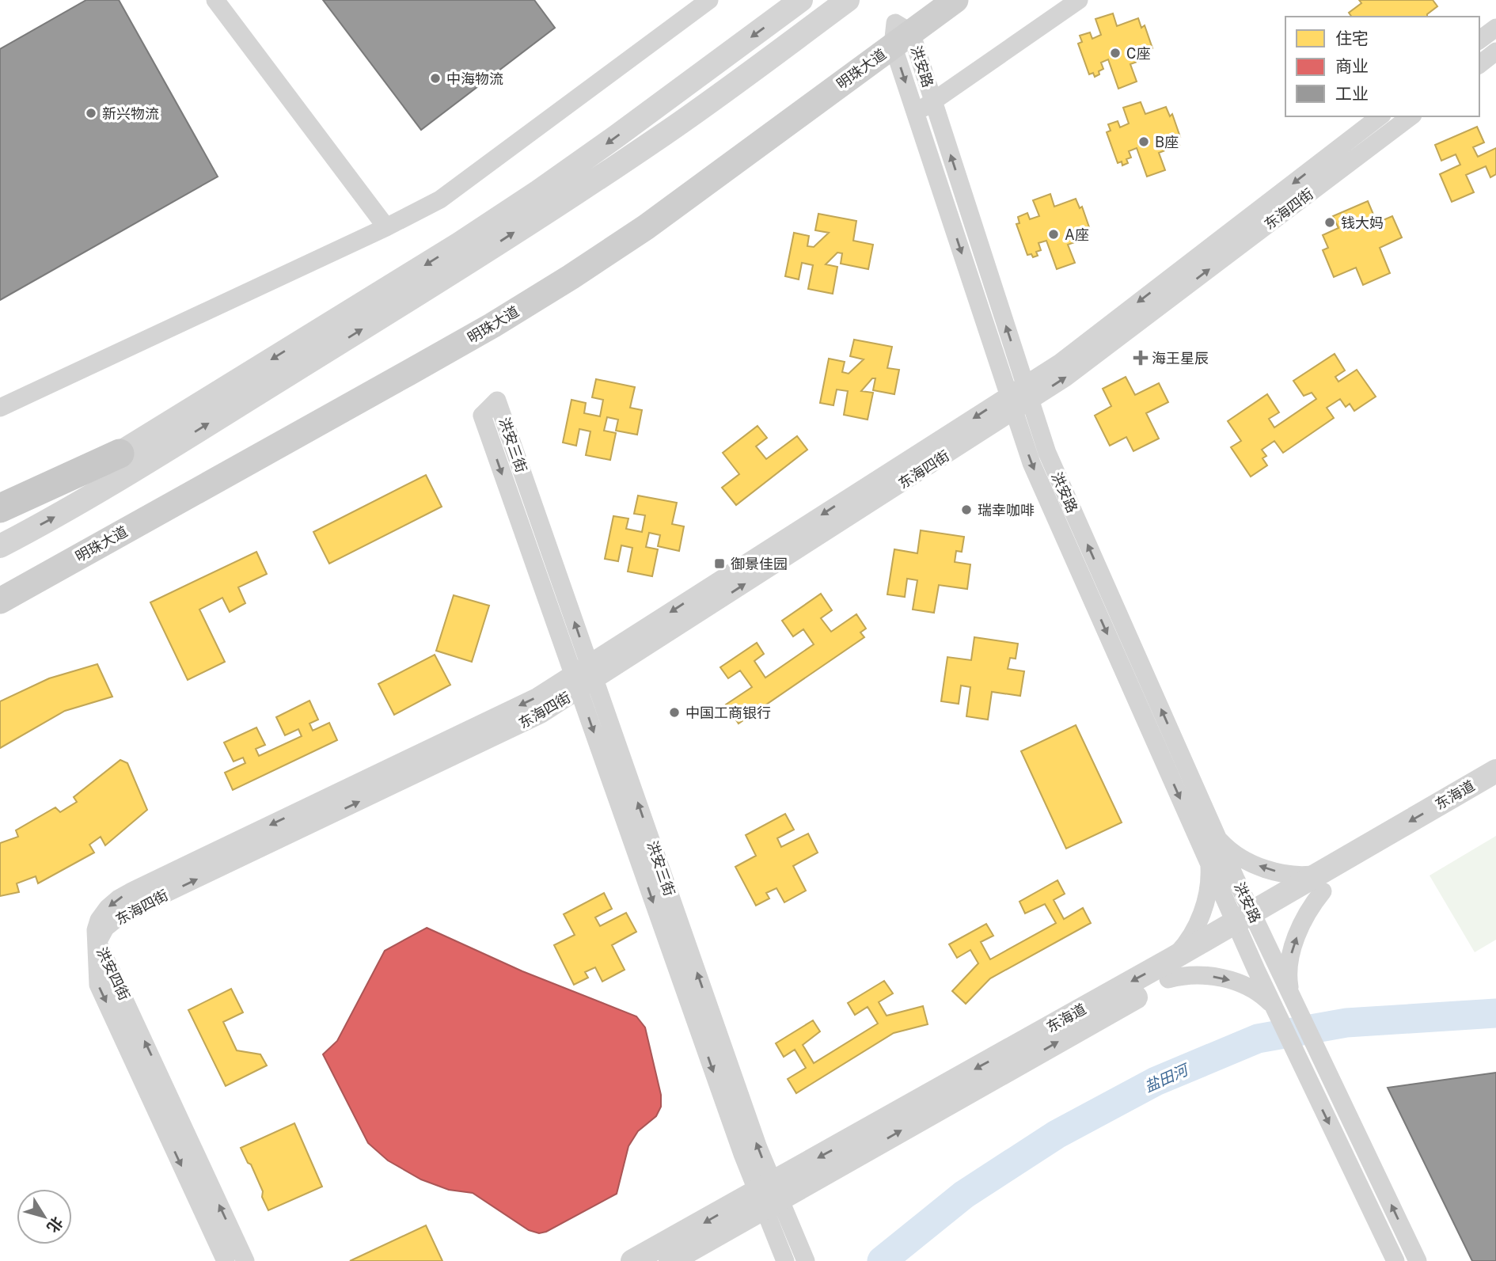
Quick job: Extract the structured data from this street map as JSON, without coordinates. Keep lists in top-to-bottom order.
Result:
{
  "streets": {
    "main road": ["明珠大道"],
    "street": [
      "洪安路",
      "东海四街",
      "洪安三街",
      "东海道",
      "洪安四街"
    ]
  },
  "crossings": [
    ["洪安路", "明珠大道"],
    ["洪安路", "东海四街"],
    ["洪安路", "东海道"],
    ["东海四街", "洪安三街"],
    ["东海四街", "洪安四街"],
    ["洪安三街", "东海道"]
  ],
  "water": ["盐田河"],
  "places": {
    "other": [
      "C座",
      "中海物流",
      "新兴物流",
      "B座",
      "钱大妈",
      "A座",
      "瑞幸咖啡",
      "中国工商银行"
    ],
    "health": ["海王星辰"],
    "transit": ["御景佳园"]
  },
  "legend": ["住宅", "商业", "工业"],
  "north": "bottom right"
}
